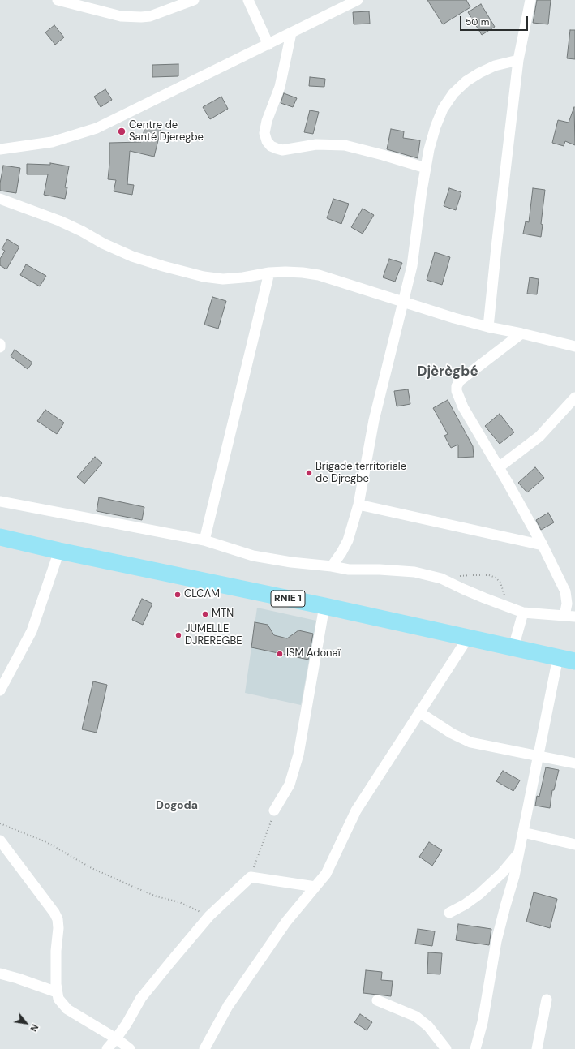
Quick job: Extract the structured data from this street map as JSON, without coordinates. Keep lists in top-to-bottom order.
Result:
{
  "streets": {
    "highway": ["RNIE 1"]
  },
  "districts": ["Djèrègbé", "Dogoda"],
  "places": [
    "Centre de Santé Djeregbe",
    "Brigade territoriale de Djregbe",
    "CLCAM",
    "MTN",
    "JUMELLE DJREREGBE",
    "ISM Adonaï"
  ],
  "scale_bar": "50 m",
  "north": "bottom right"
}
